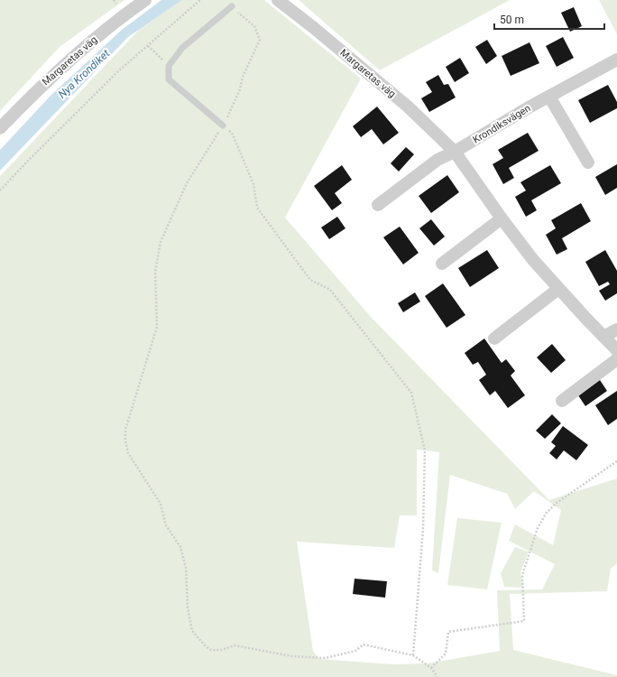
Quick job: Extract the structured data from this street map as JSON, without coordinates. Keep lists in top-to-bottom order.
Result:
{
  "streets": {
    "street": ["Margaretas väg", "Krondiksvägen"]
  },
  "crossings": [
    ["Margaretas väg", "Krondiksvägen"]
  ],
  "water": ["Nya Krondiket"],
  "scale_bar": "50 m"
}
